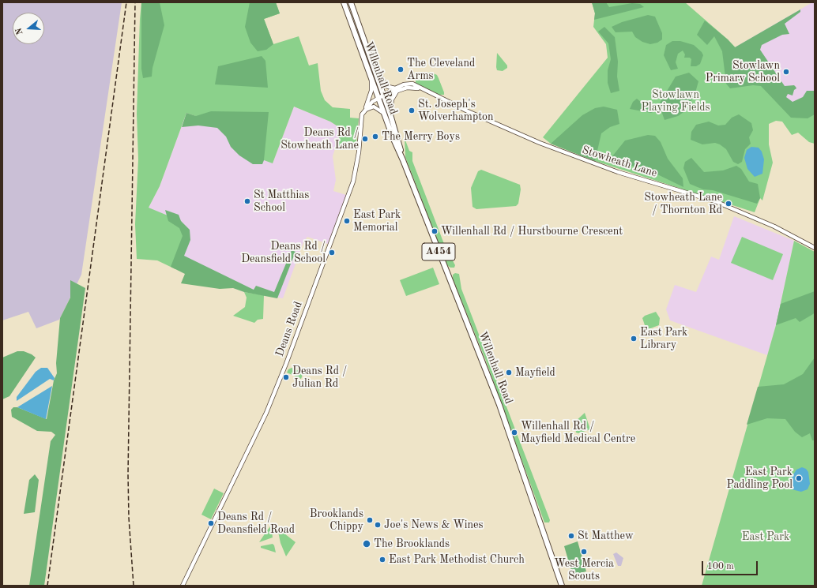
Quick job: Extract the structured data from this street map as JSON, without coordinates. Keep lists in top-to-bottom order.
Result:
{
  "streets": {
    "highway": ["Willenhall Road", "A454"],
    "street": ["Stowheath Lane", "Deans Road"]
  },
  "crossings": [
    ["Willenhall Road", "Stowheath Lane"],
    ["Willenhall Road", "Deans Road"]
  ],
  "parks": ["Stowlawn Playing Fields", "East Park"],
  "places": [
    "The Cleveland Arms",
    "Stowlawn Primary School",
    "St. Joseph's Wolverhampton",
    "The Merry Boys",
    "Deans Rd / Stowheath Lane",
    "St Matthias School",
    "Stowheath Lane / Thornton Rd",
    "East Park Memorial",
    "Willenhall Rd / Hurstbourne Crescent",
    "Deans Rd / Deansfield School",
    "East Park Library",
    "Mayfield",
    "Deans Rd / Julian Rd",
    "Willenhall Rd / Mayfield Medical Centre",
    "East Park Paddling Pool",
    "Brooklands Chippy",
    "Deans Rd / Deansfield Road",
    "Joe's News & Wines",
    "St Matthew",
    "The Brooklands",
    "West Mercia Scouts",
    "East Park Methodist Church"
  ],
  "scale_bar": "100 m",
  "north": "left"
}
